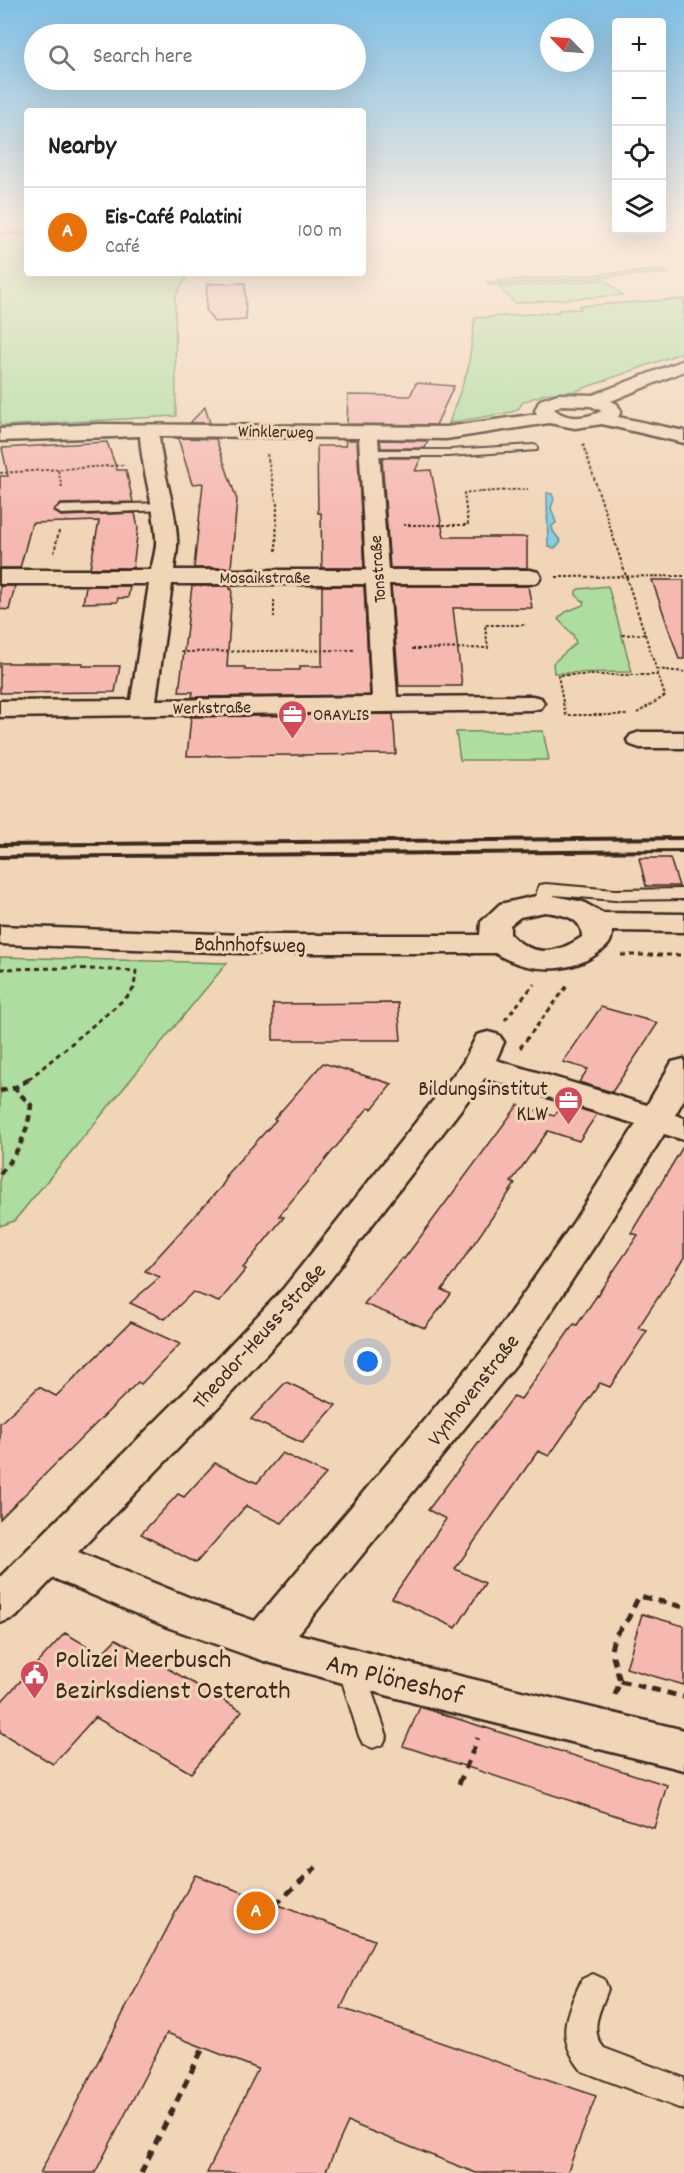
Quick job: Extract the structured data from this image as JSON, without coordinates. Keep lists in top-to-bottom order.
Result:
{
  "streets": {
    "street": [
      "Winklerweg",
      "Tonstraße",
      "Mosaikstraße",
      "Werkstraße",
      "Bahnhofsweg",
      "Theodor-Heuss-Straße",
      "Vynhovenstraße",
      "Am Plöneshof"
    ]
  },
  "crossings": [
    ["Winklerweg", "Tonstraße"],
    ["Tonstraße", "Mosaikstraße"],
    ["Tonstraße", "Werkstraße"],
    ["Theodor-Heuss-Straße", "Am Plöneshof"],
    ["Vynhovenstraße", "Am Plöneshof"]
  ],
  "places": {
    "office": ["ORAYLIS", "Bildungsinstitut KLW"],
    "public building": ["Polizei Meerbusch Bezirksdienst Osterath"]
  },
  "north": "top left",
  "page": {
    "map_buttons": ["+", "−"],
    "search": "Search here",
    "heading": "Nearby",
    "list": [
      {
        "mark": "A",
        "name": "Eis-Café Palatini",
        "note": "Café",
        "value": "100 m"
      }
    ],
    "pins": "A"
  }
}
